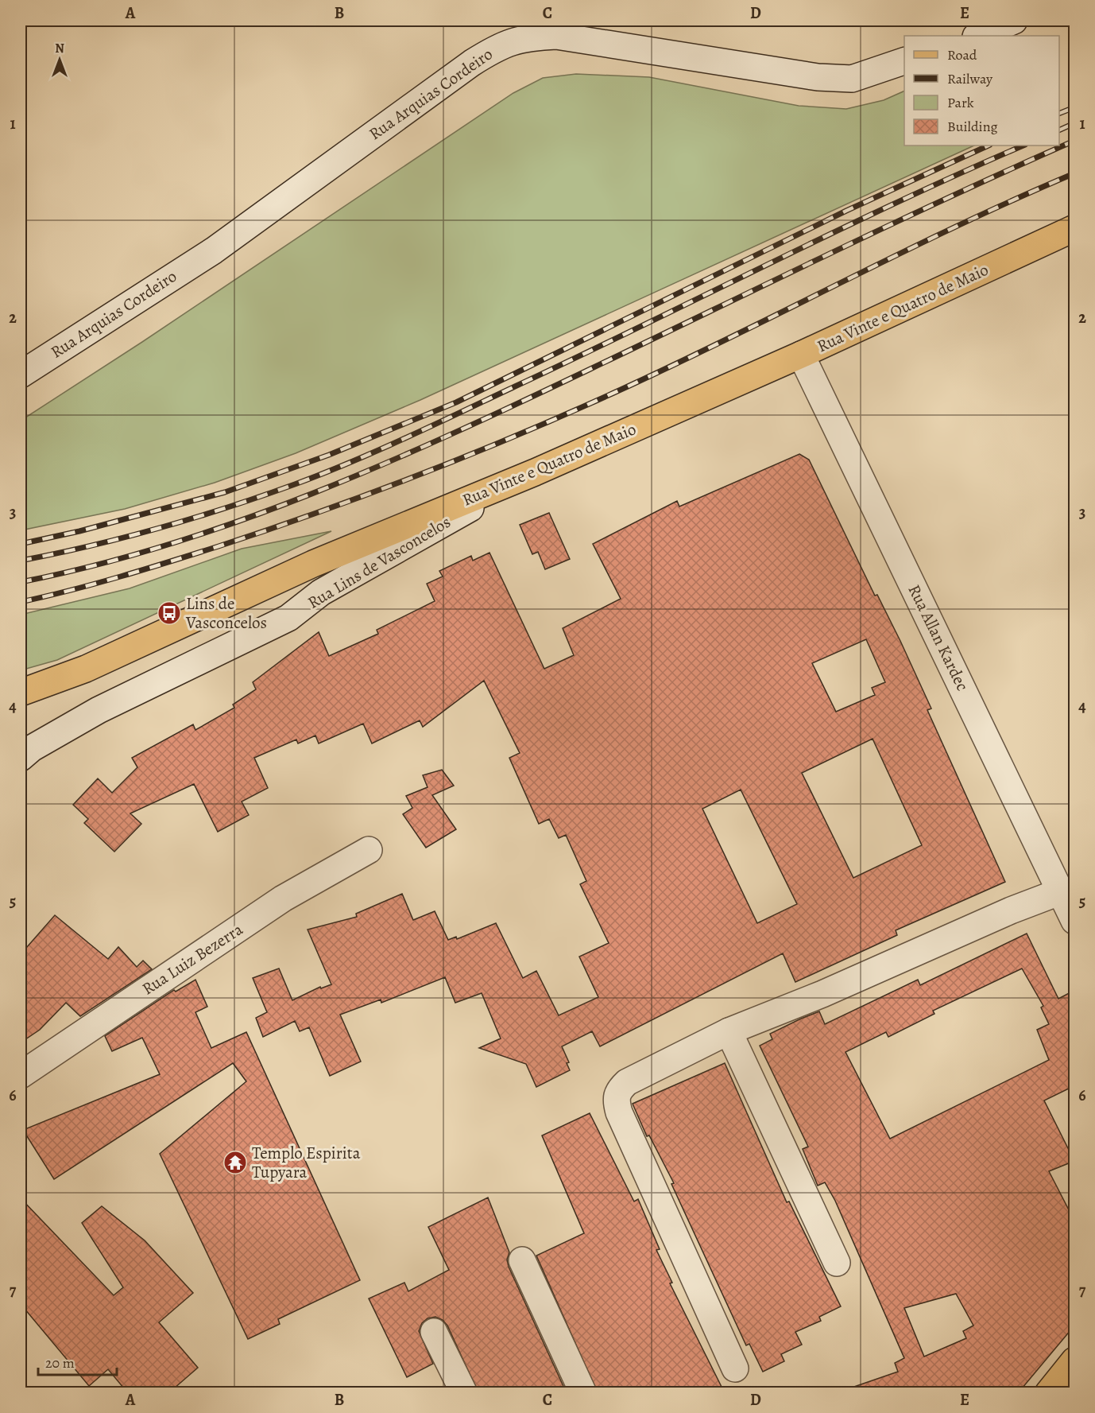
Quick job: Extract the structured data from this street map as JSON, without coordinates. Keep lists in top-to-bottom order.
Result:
{
  "streets": {
    "main road": ["Rua Vinte e Quatro de Maio"],
    "street": [
      "Rua Arquias Cordeiro",
      "Rua Lins de Vasconcelos",
      "Rua Allan Kardec",
      "Rua Luiz Bezerra"
    ]
  },
  "crossings": [
    ["Rua Vinte e Quatro de Maio", "Rua Lins de Vasconcelos"],
    ["Rua Vinte e Quatro de Maio", "Rua Allan Kardec"]
  ],
  "places": {
    "bus stop": ["Lins de Vasconcelos"],
    "temple": ["Templo Espirita Tupyara"]
  },
  "legend": [
    "Road",
    "Railway",
    "Park",
    "Building"
  ],
  "scale_bar": "20 m",
  "north": "top",
  "grid": {
    "columns": [
      "A",
      "B",
      "C",
      "D",
      "E"
    ],
    "rows": [
      "1",
      "2",
      "3",
      "4",
      "5",
      "6",
      "7"
    ]
  }
}
